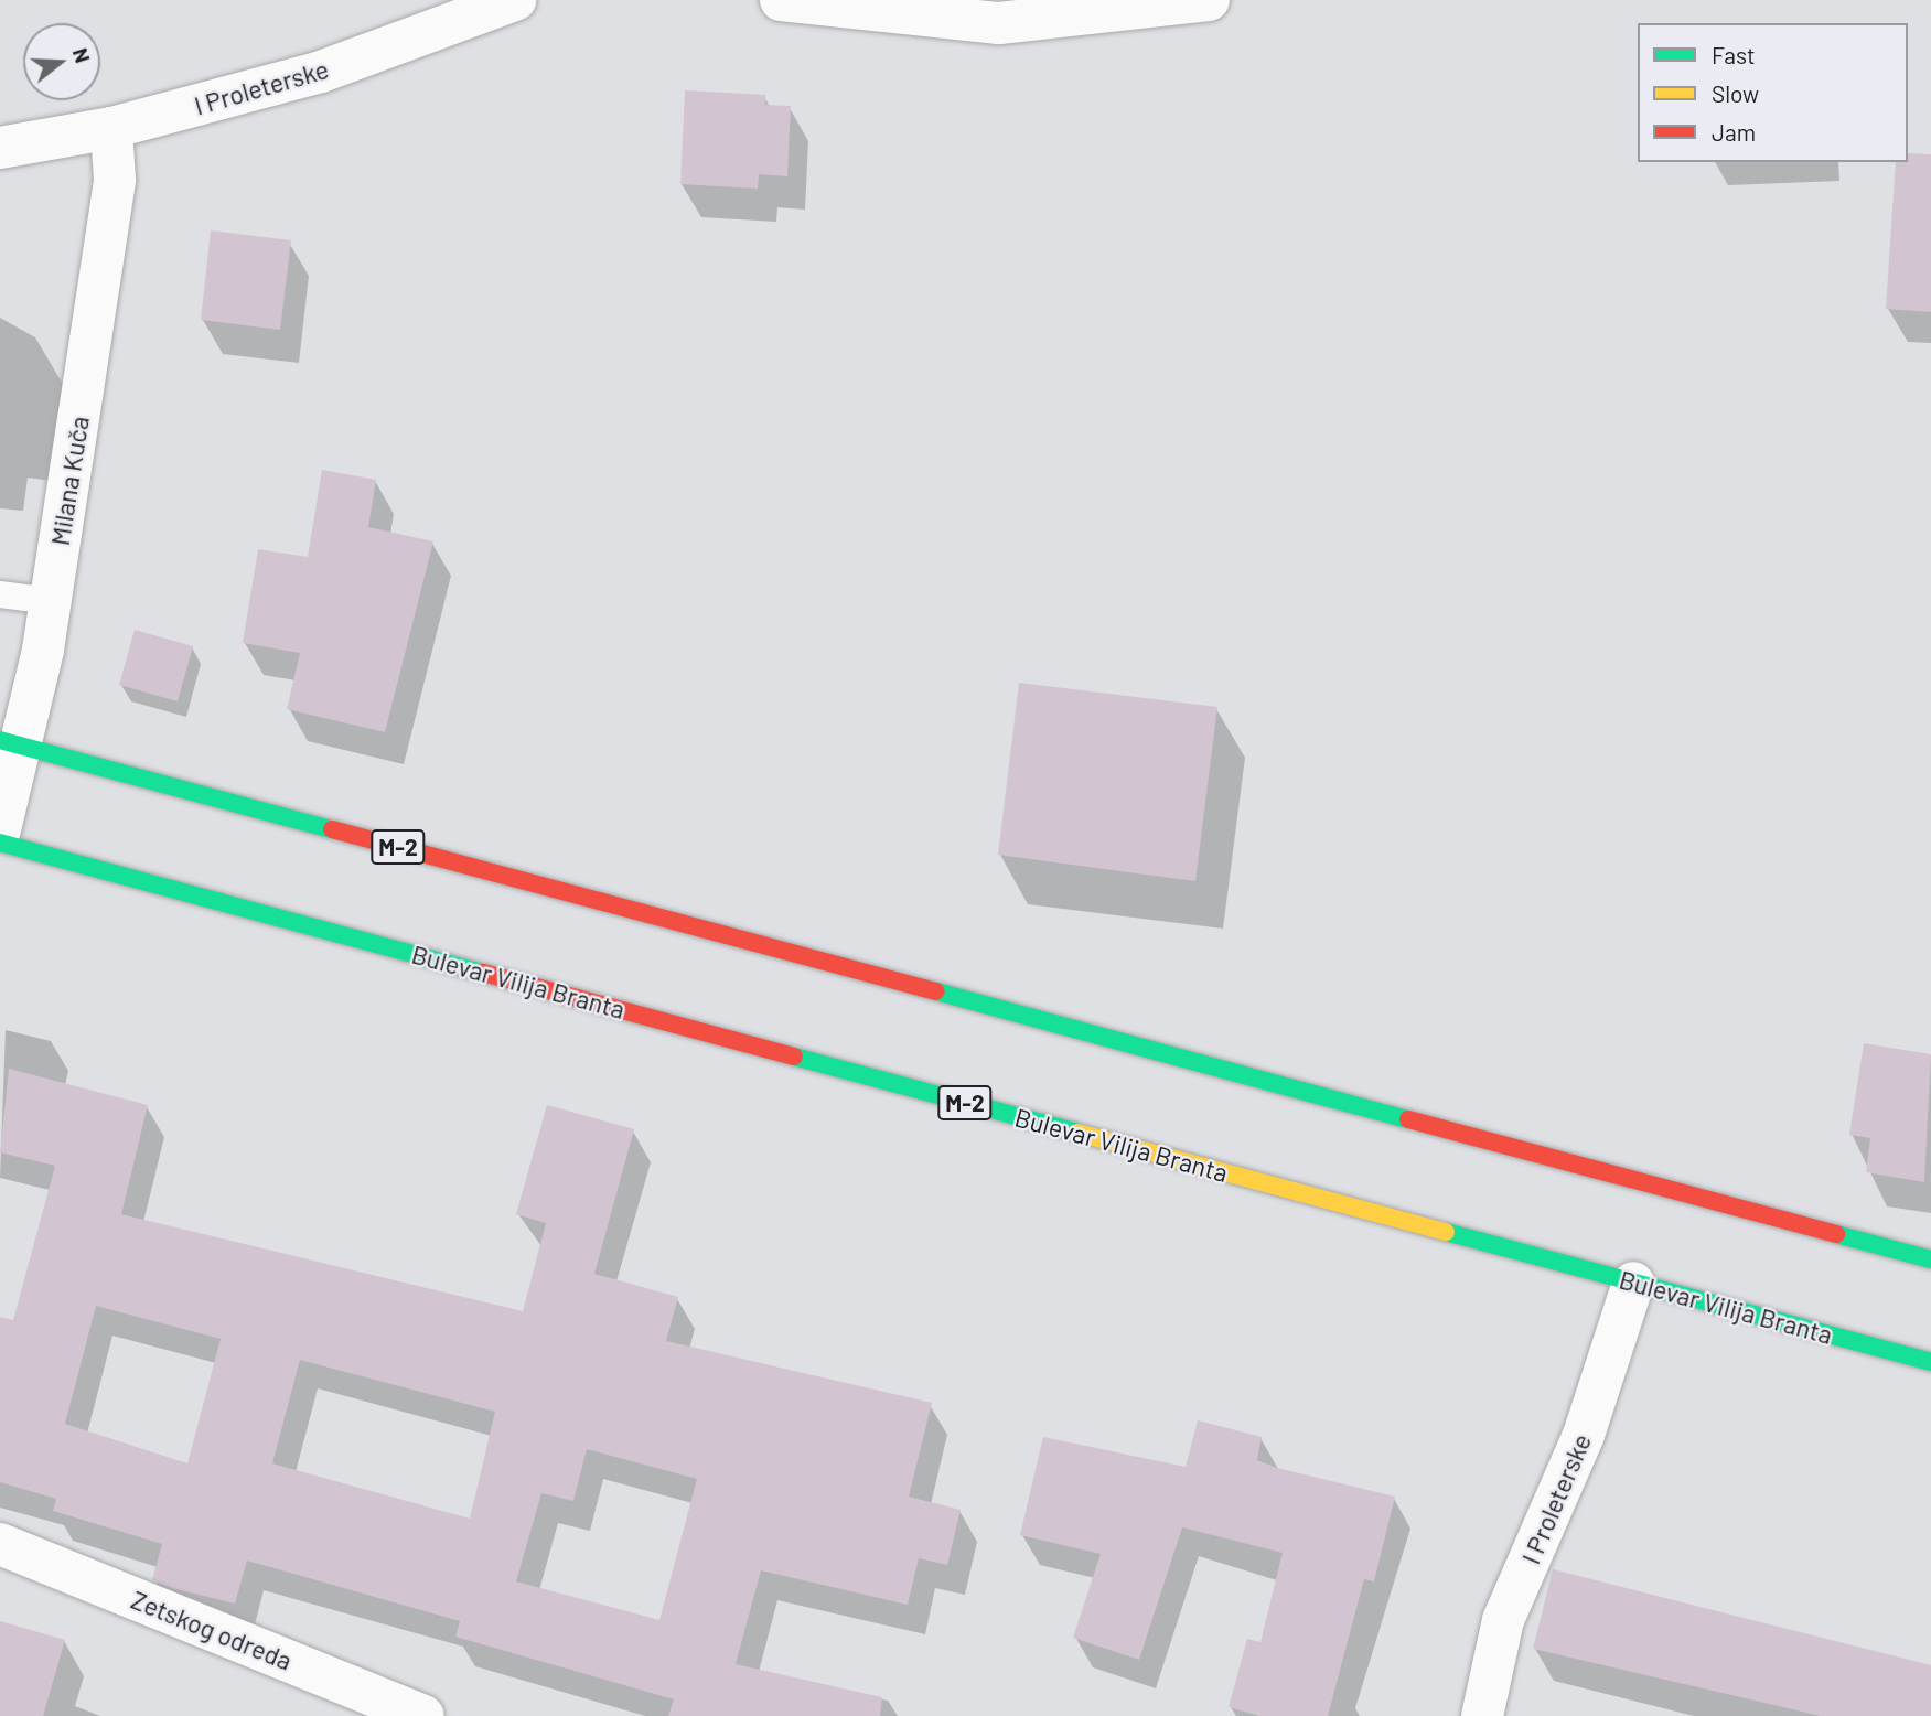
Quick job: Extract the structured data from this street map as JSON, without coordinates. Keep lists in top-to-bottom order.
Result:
{
  "streets": {
    "main road": ["M-2", "Bulevar Vilija Branta"],
    "street": ["I Proleterske", "Milana Kuča", "Zetskog odreda"]
  },
  "crossings": [
    ["I Proleterske", "Milana Kuča"],
    ["I Proleterske", "Bulevar Vilija Branta"],
    ["Milana Kuča", "M-2"]
  ],
  "legend": ["Fast", "Slow", "Jam"],
  "north": "right"
}
